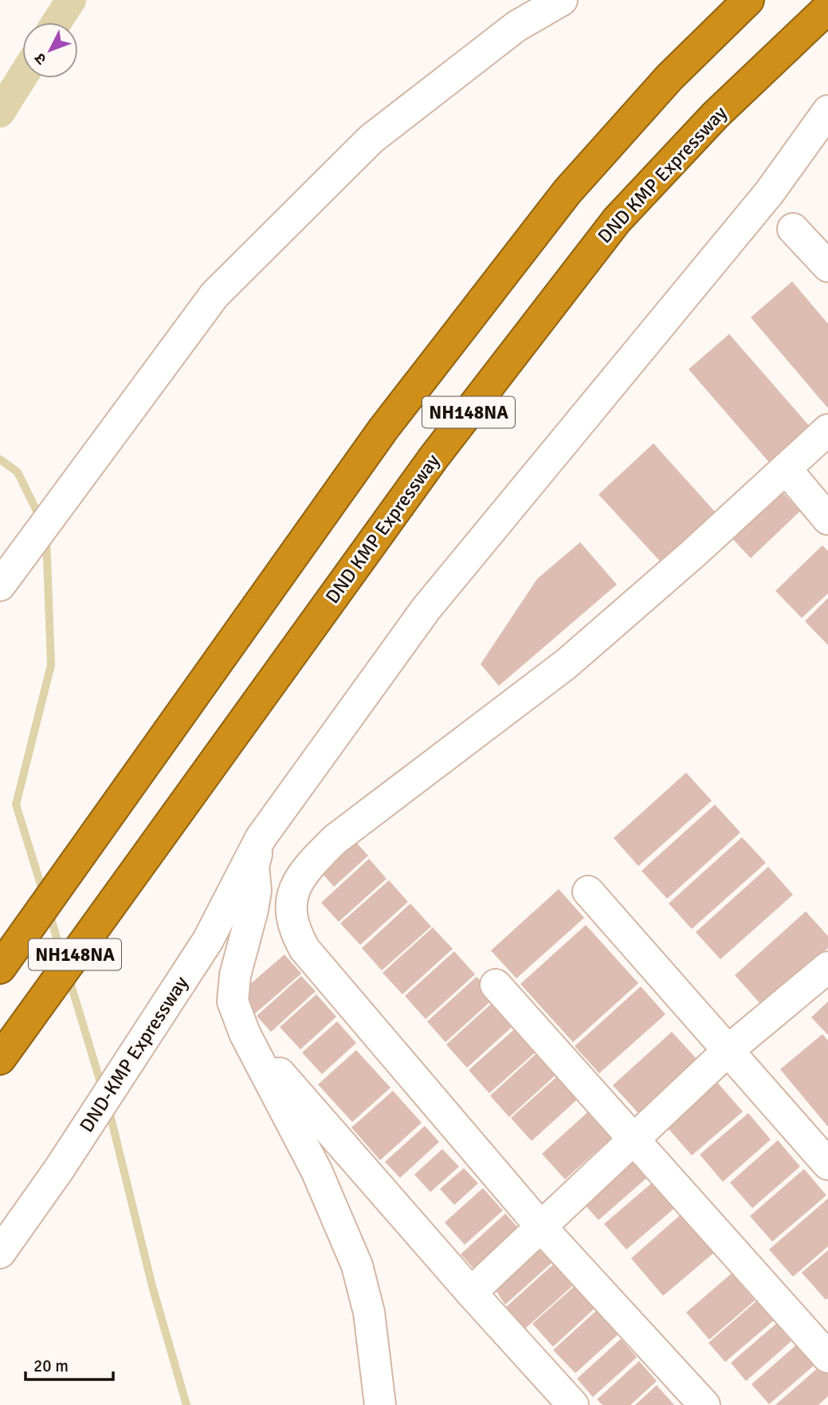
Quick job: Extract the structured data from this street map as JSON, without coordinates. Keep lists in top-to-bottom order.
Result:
{
  "streets": {
    "highway": ["DND KMP Expressway", "NH148NA"],
    "street": ["DND-KMP Expressway"]
  },
  "scale_bar": "20 m",
  "north": "bottom left"
}
